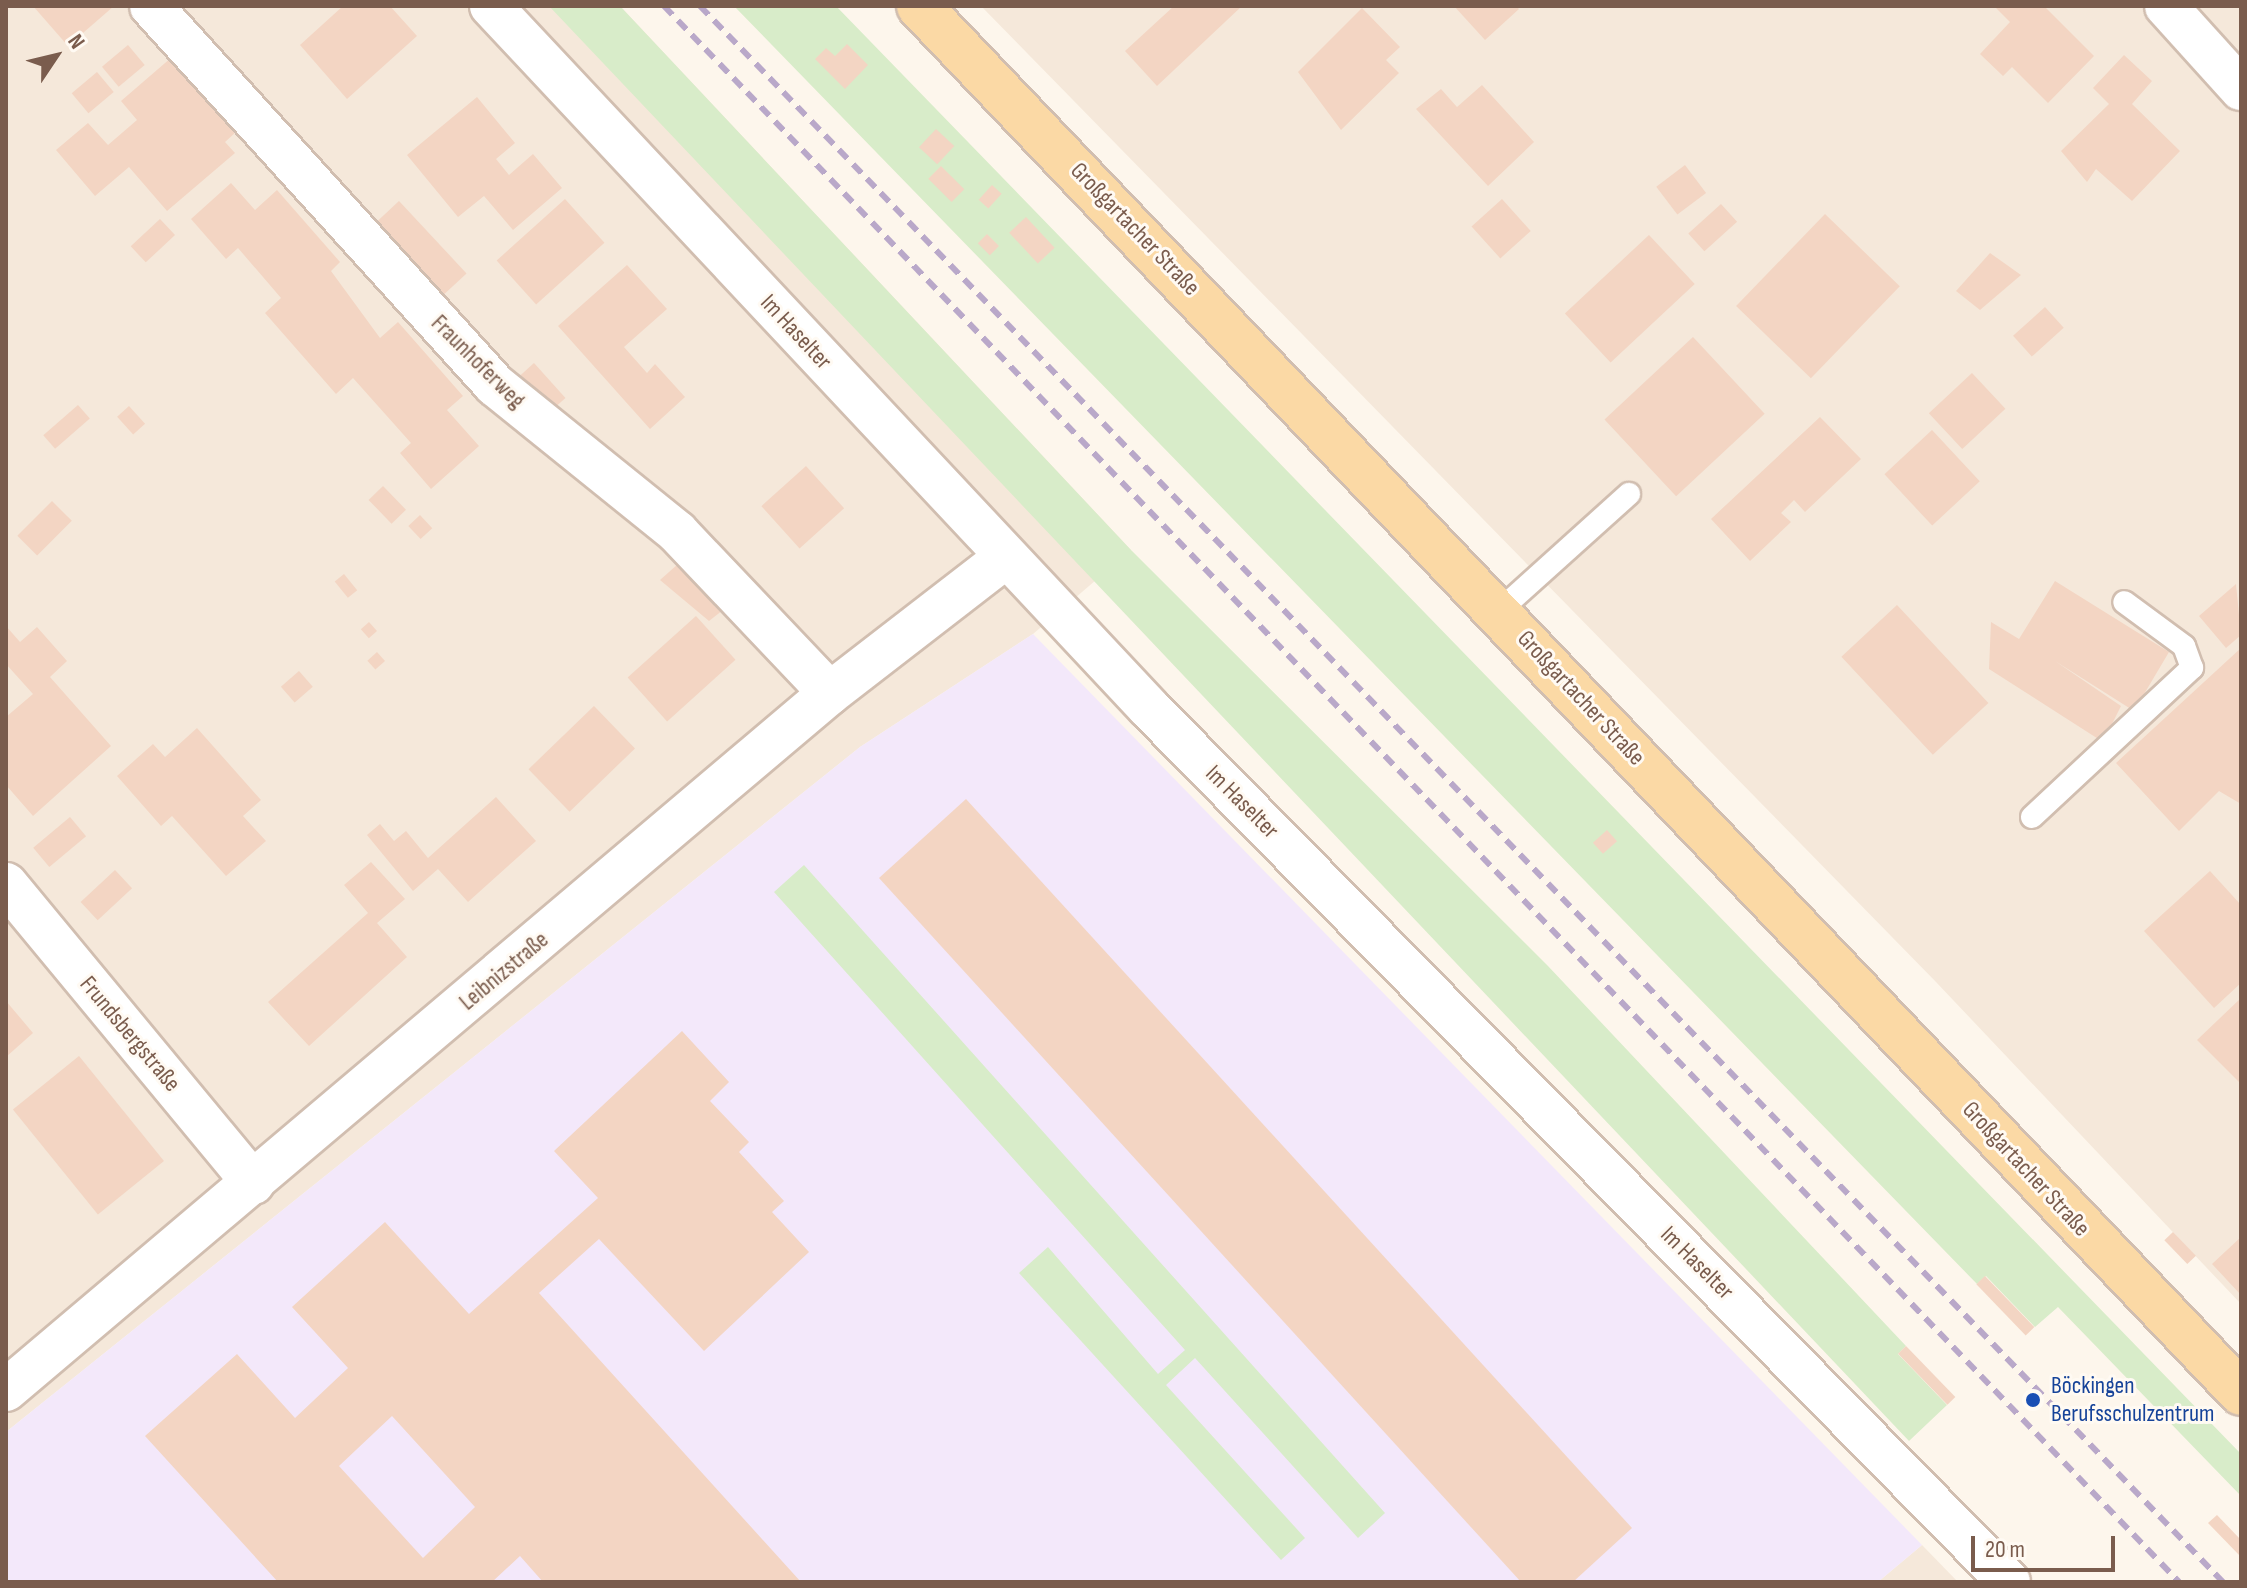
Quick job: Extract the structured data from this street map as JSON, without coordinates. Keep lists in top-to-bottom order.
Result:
{
  "streets": {
    "main road": ["Großgartacher Straße"],
    "street": [
      "Im Haselter",
      "Fraunhoferweg",
      "Leibnizstraße",
      "Frundsbergstraße"
    ]
  },
  "crossings": [
    ["Im Haselter", "Leibnizstraße"],
    ["Fraunhoferweg", "Leibnizstraße"],
    ["Leibnizstraße", "Frundsbergstraße"]
  ],
  "places": ["Böckingen Berufsschulzentrum"],
  "scale_bar": "20 m",
  "north": "top right"
}
